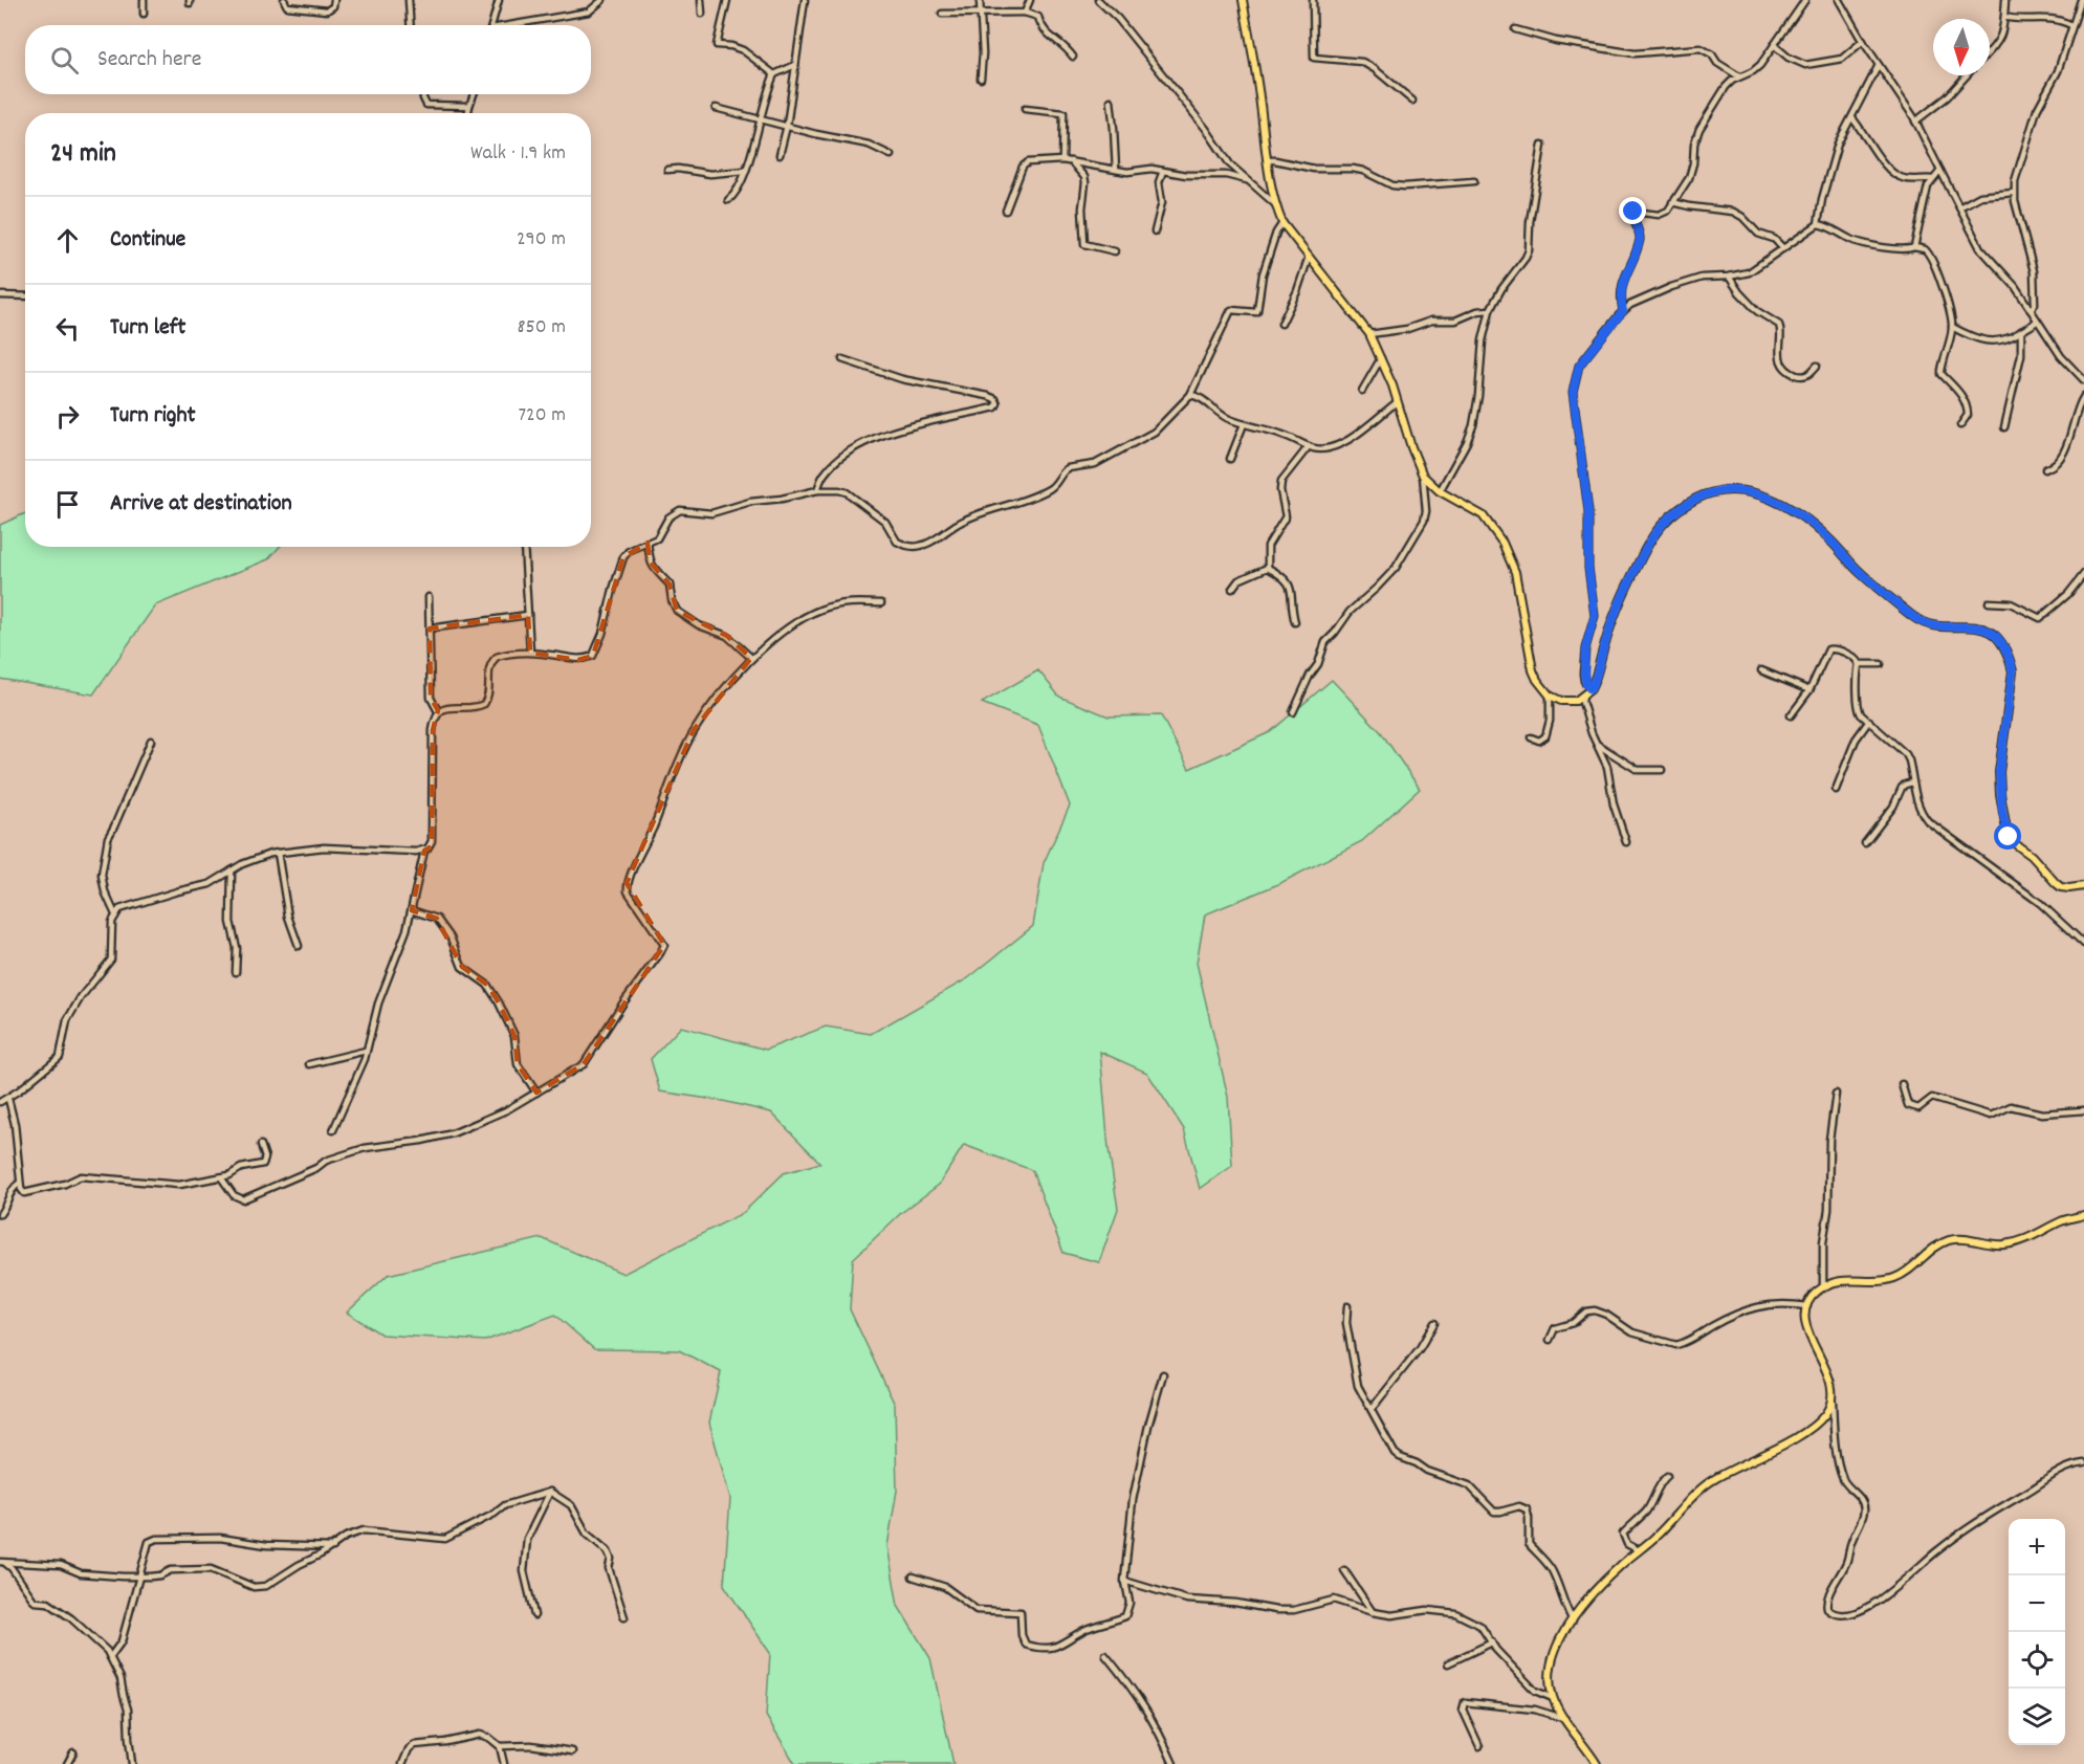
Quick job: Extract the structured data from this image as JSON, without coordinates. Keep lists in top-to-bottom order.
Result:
{
  "north": "bottom",
  "page": {
    "search": "Search here",
    "heading": ["24 min", "Walk · 1.9 km"],
    "list": [
      ["Continue", "290 m"],
      ["Turn left", "850 m"],
      ["Turn right", "720 m"],
      "Arrive at destination"
    ],
    "map_buttons": ["+", "−"]
  }
}
